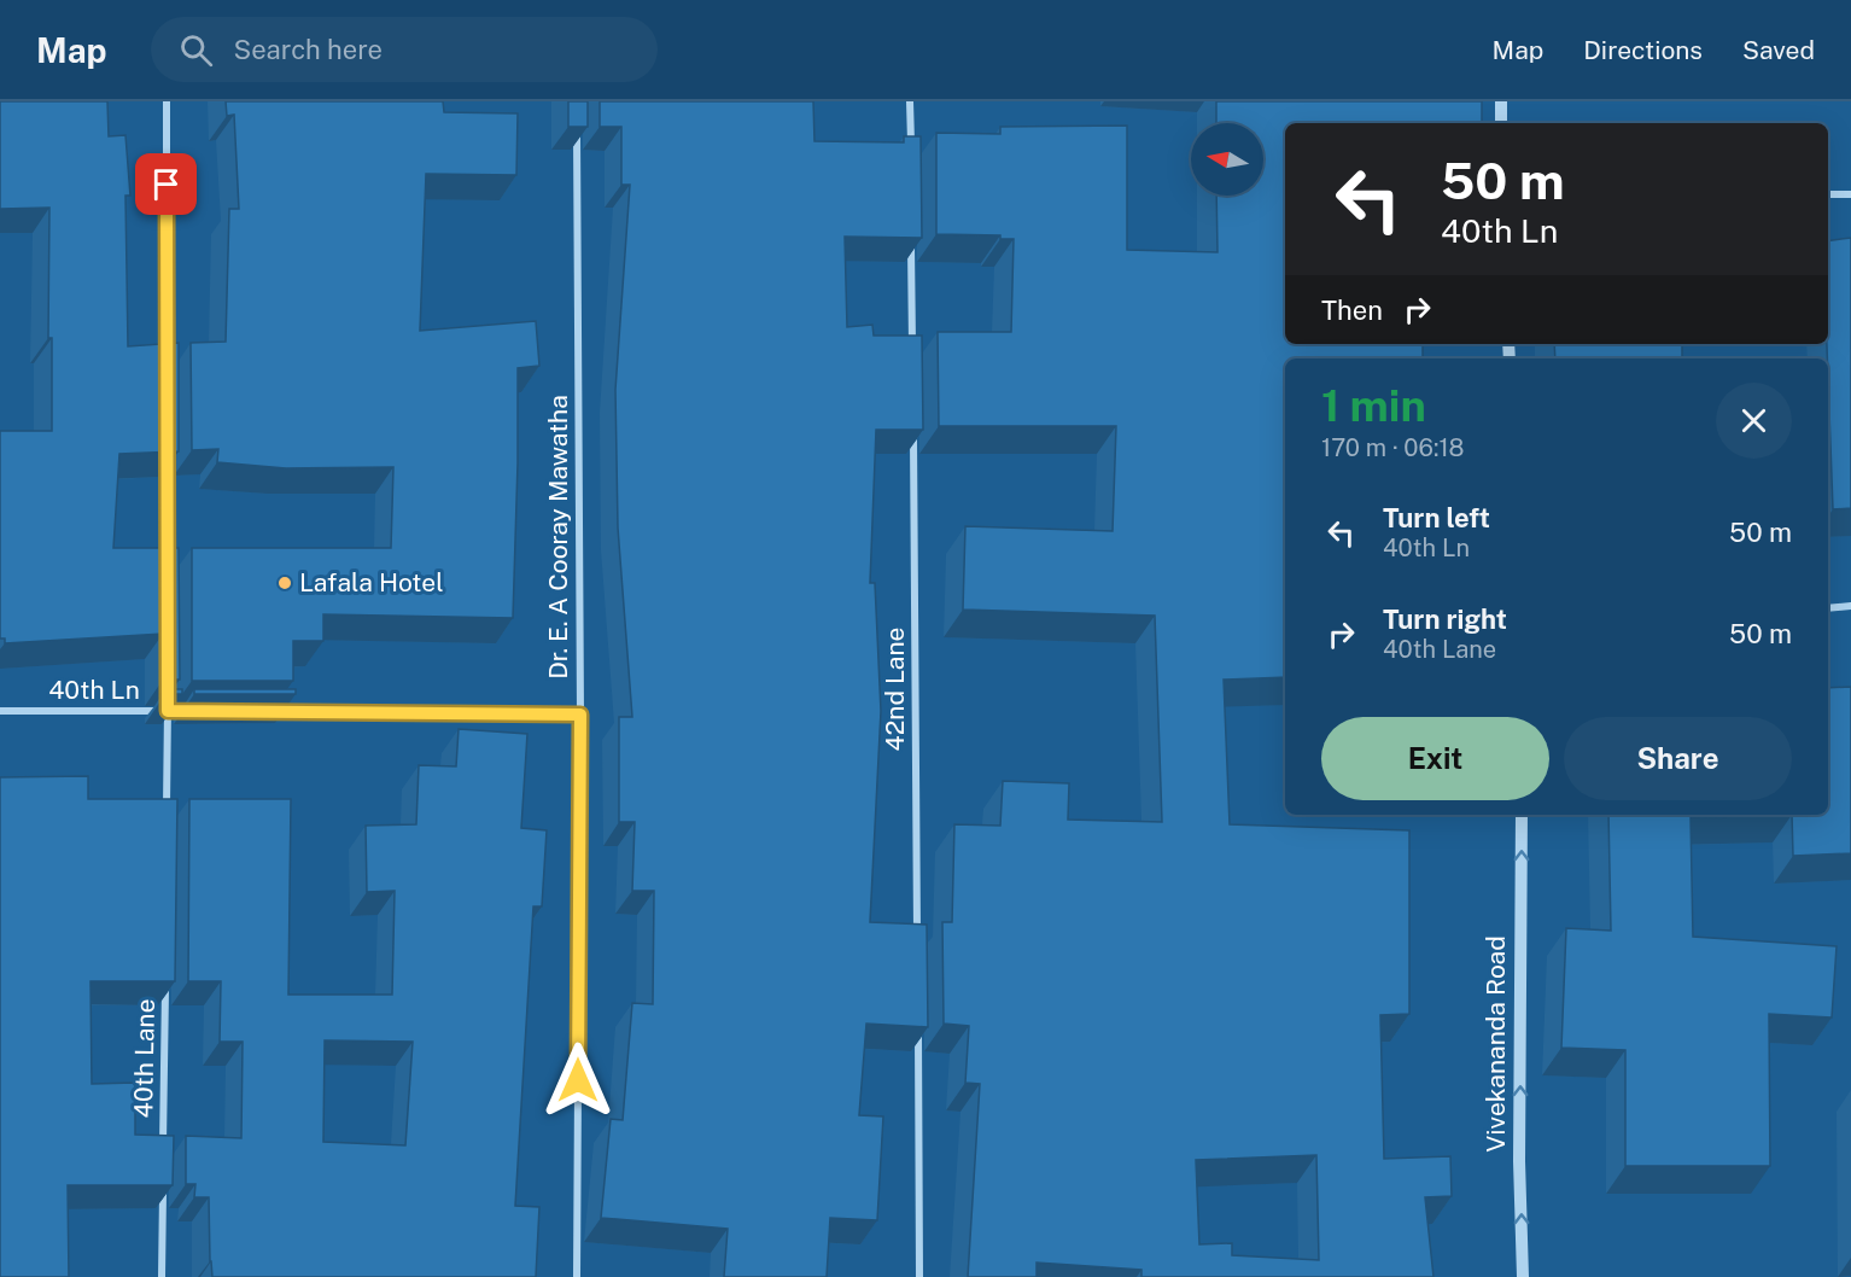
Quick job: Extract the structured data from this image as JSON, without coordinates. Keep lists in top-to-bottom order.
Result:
{
  "streets": {
    "street": [
      "Dr. E. A Cooray Mawatha",
      "42nd Lane",
      "40th Ln",
      "Vivekananda Road",
      "40th Lane"
    ]
  },
  "one_way": ["Vivekananda Road"],
  "places": ["Lafala Hotel"],
  "north": "left",
  "page": {
    "header": "Map",
    "search": "Search here",
    "nav": ["Map", "Directions", "Saved"],
    "turn": ["50 m", "40th Ln"],
    "then": "Then",
    "heading": ["1 min", "170 m · 06:18"],
    "list": [
      {
        "name": "Turn left",
        "note": "40th Ln",
        "value": "50 m"
      },
      {
        "name": "Turn right",
        "note": "40th Lane",
        "value": "50 m"
      }
    ],
    "buttons": ["Exit", "Share"]
  }
}
